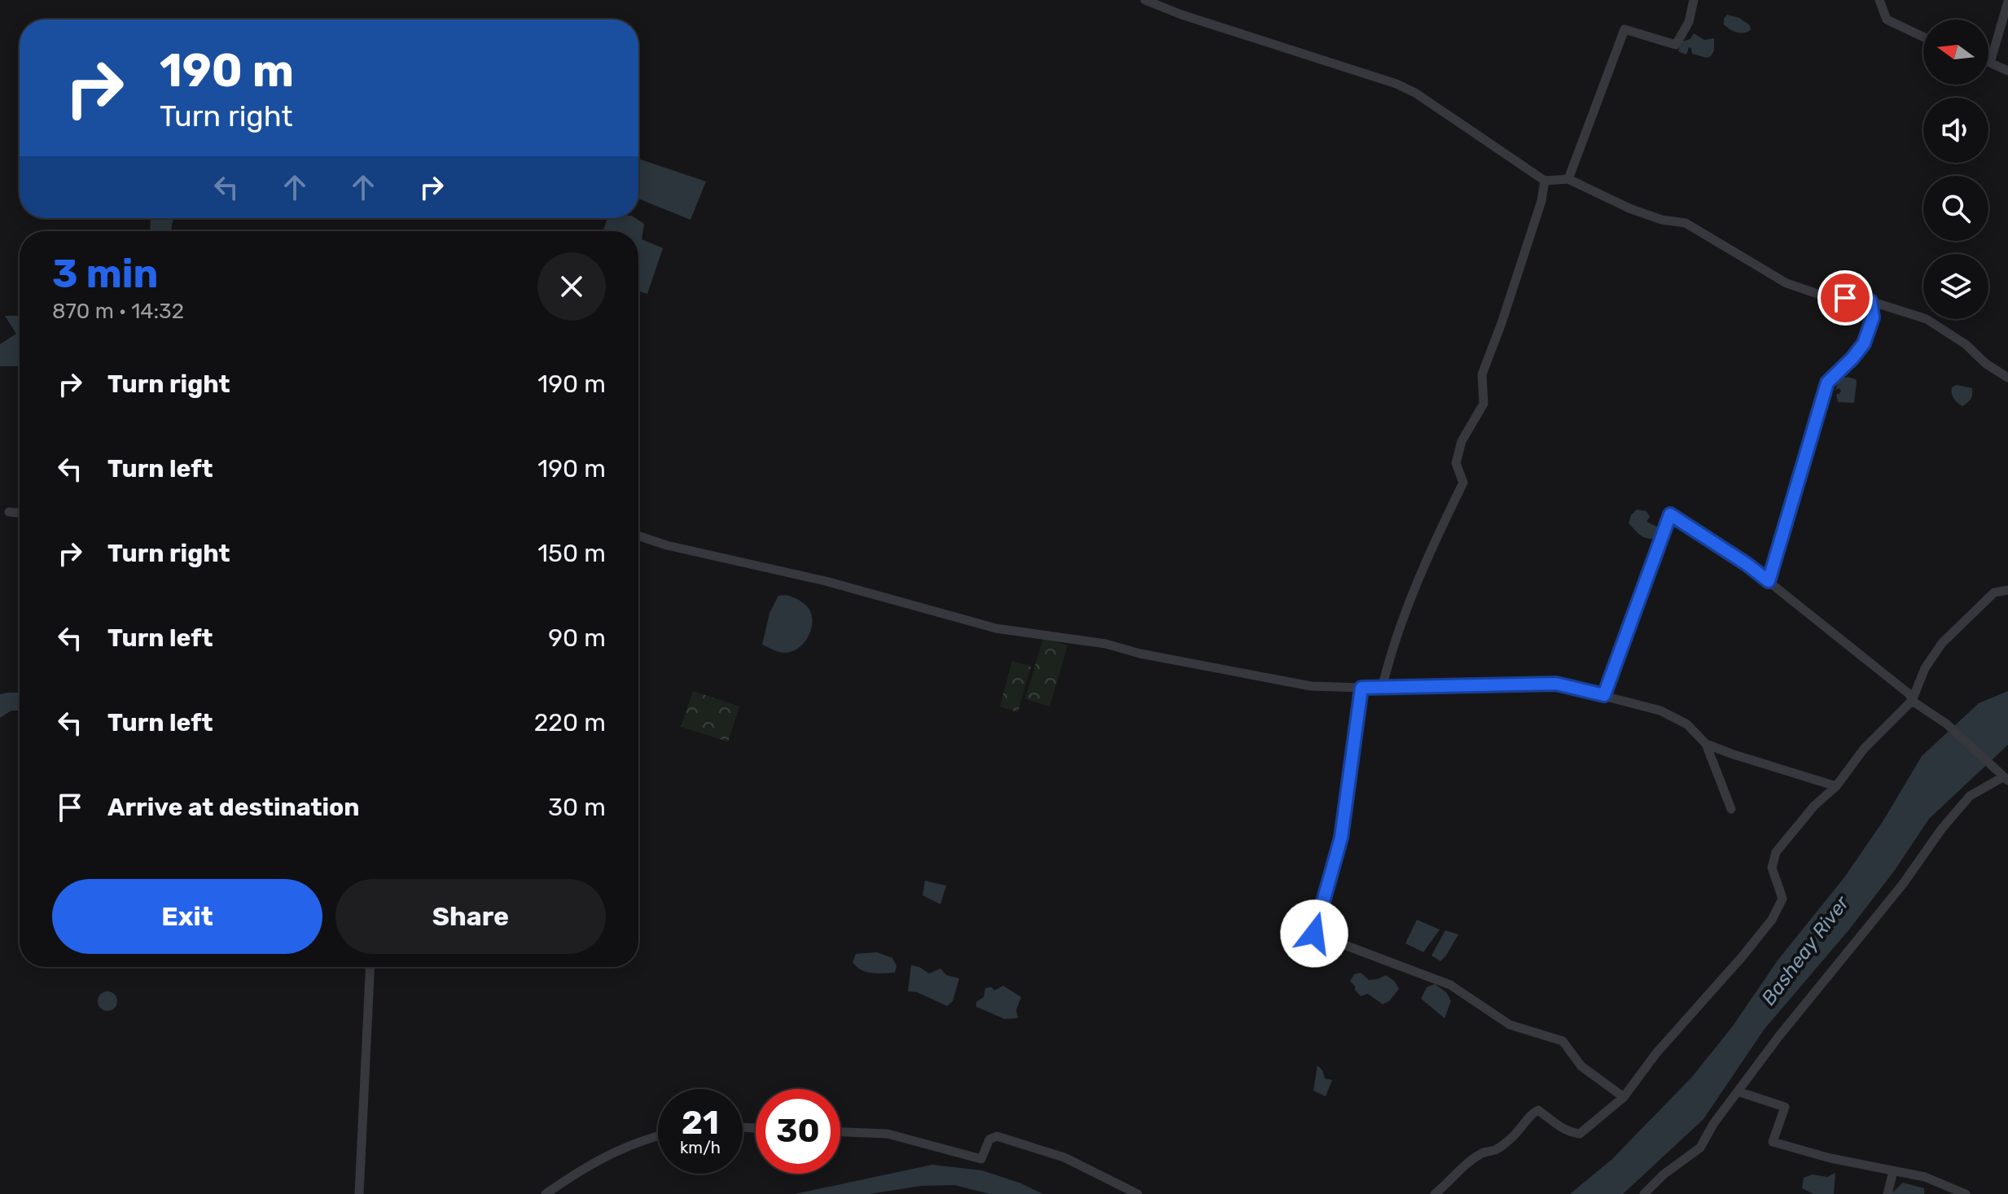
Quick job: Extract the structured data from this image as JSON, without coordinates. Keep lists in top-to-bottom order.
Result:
{
  "water": ["Basheay River"],
  "north": "left",
  "page": {
    "turn": ["190 m", "Turn right"],
    "heading": ["3 min", "870 m · 14:32"],
    "list": [
      {
        "name": "Turn right",
        "value": "190 m"
      },
      {
        "name": "Turn left",
        "value": "190 m"
      },
      {
        "name": "Turn right",
        "value": "150 m"
      },
      {
        "name": "Turn left",
        "value": "90 m"
      },
      {
        "name": "Turn left",
        "value": "220 m"
      },
      {
        "name": "Arrive at destination",
        "value": "30 m"
      }
    ],
    "buttons": ["Exit", "Share"],
    "speed": "21 km/h",
    "limit": "30"
  }
}
